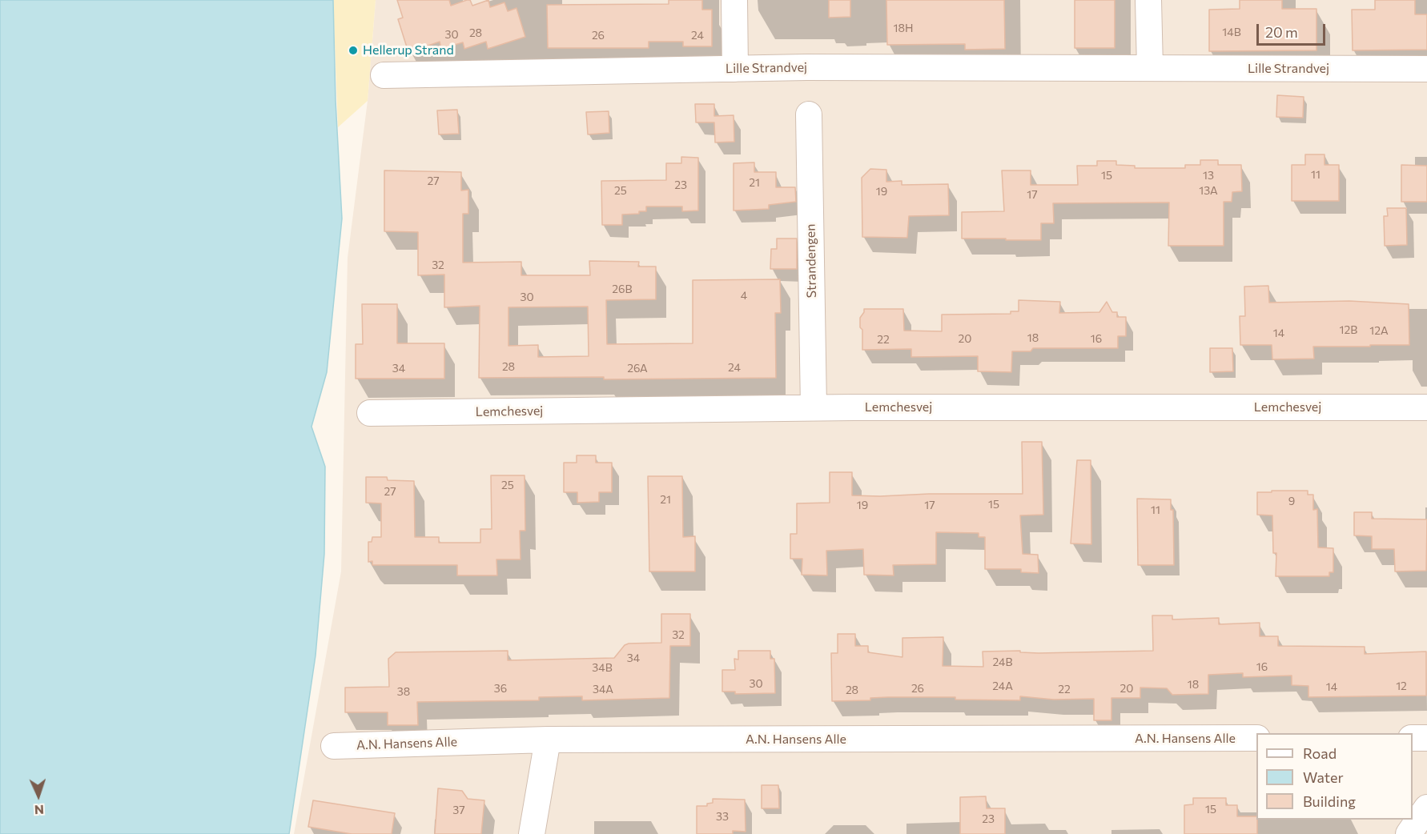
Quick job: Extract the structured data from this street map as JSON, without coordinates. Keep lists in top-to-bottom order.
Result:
{
  "streets": {
    "street": [
      "Lille Strandvej",
      "Strandengen",
      "Lemchesvej",
      "A.N. Hansens Alle"
    ]
  },
  "crossings": [
    ["Strandengen", "Lemchesvej"]
  ],
  "places": ["Hellerup Strand"],
  "house_numbers": [
    "18H",
    "14B",
    "28",
    "30",
    "26",
    "24",
    "11",
    "15",
    "13",
    "27",
    "21",
    "23",
    "25",
    "13A",
    "19",
    "17",
    "32",
    "26B",
    "4",
    "30",
    "12B",
    "12A",
    "14",
    "18",
    "20",
    "16",
    "22",
    "28",
    "24",
    "34",
    "26A",
    "25",
    "27",
    "21",
    "9",
    "15",
    "19",
    "17",
    "11",
    "32",
    "34",
    "24B",
    "16",
    "34B",
    "30",
    "18",
    "24A",
    "12",
    "14",
    "36",
    "26",
    "20",
    "34A",
    "22",
    "28",
    "38",
    "15",
    "37",
    "33",
    "23"
  ],
  "legend": ["Road", "Water", "Building"],
  "scale_bar": "20 m",
  "north": "bottom"
}
